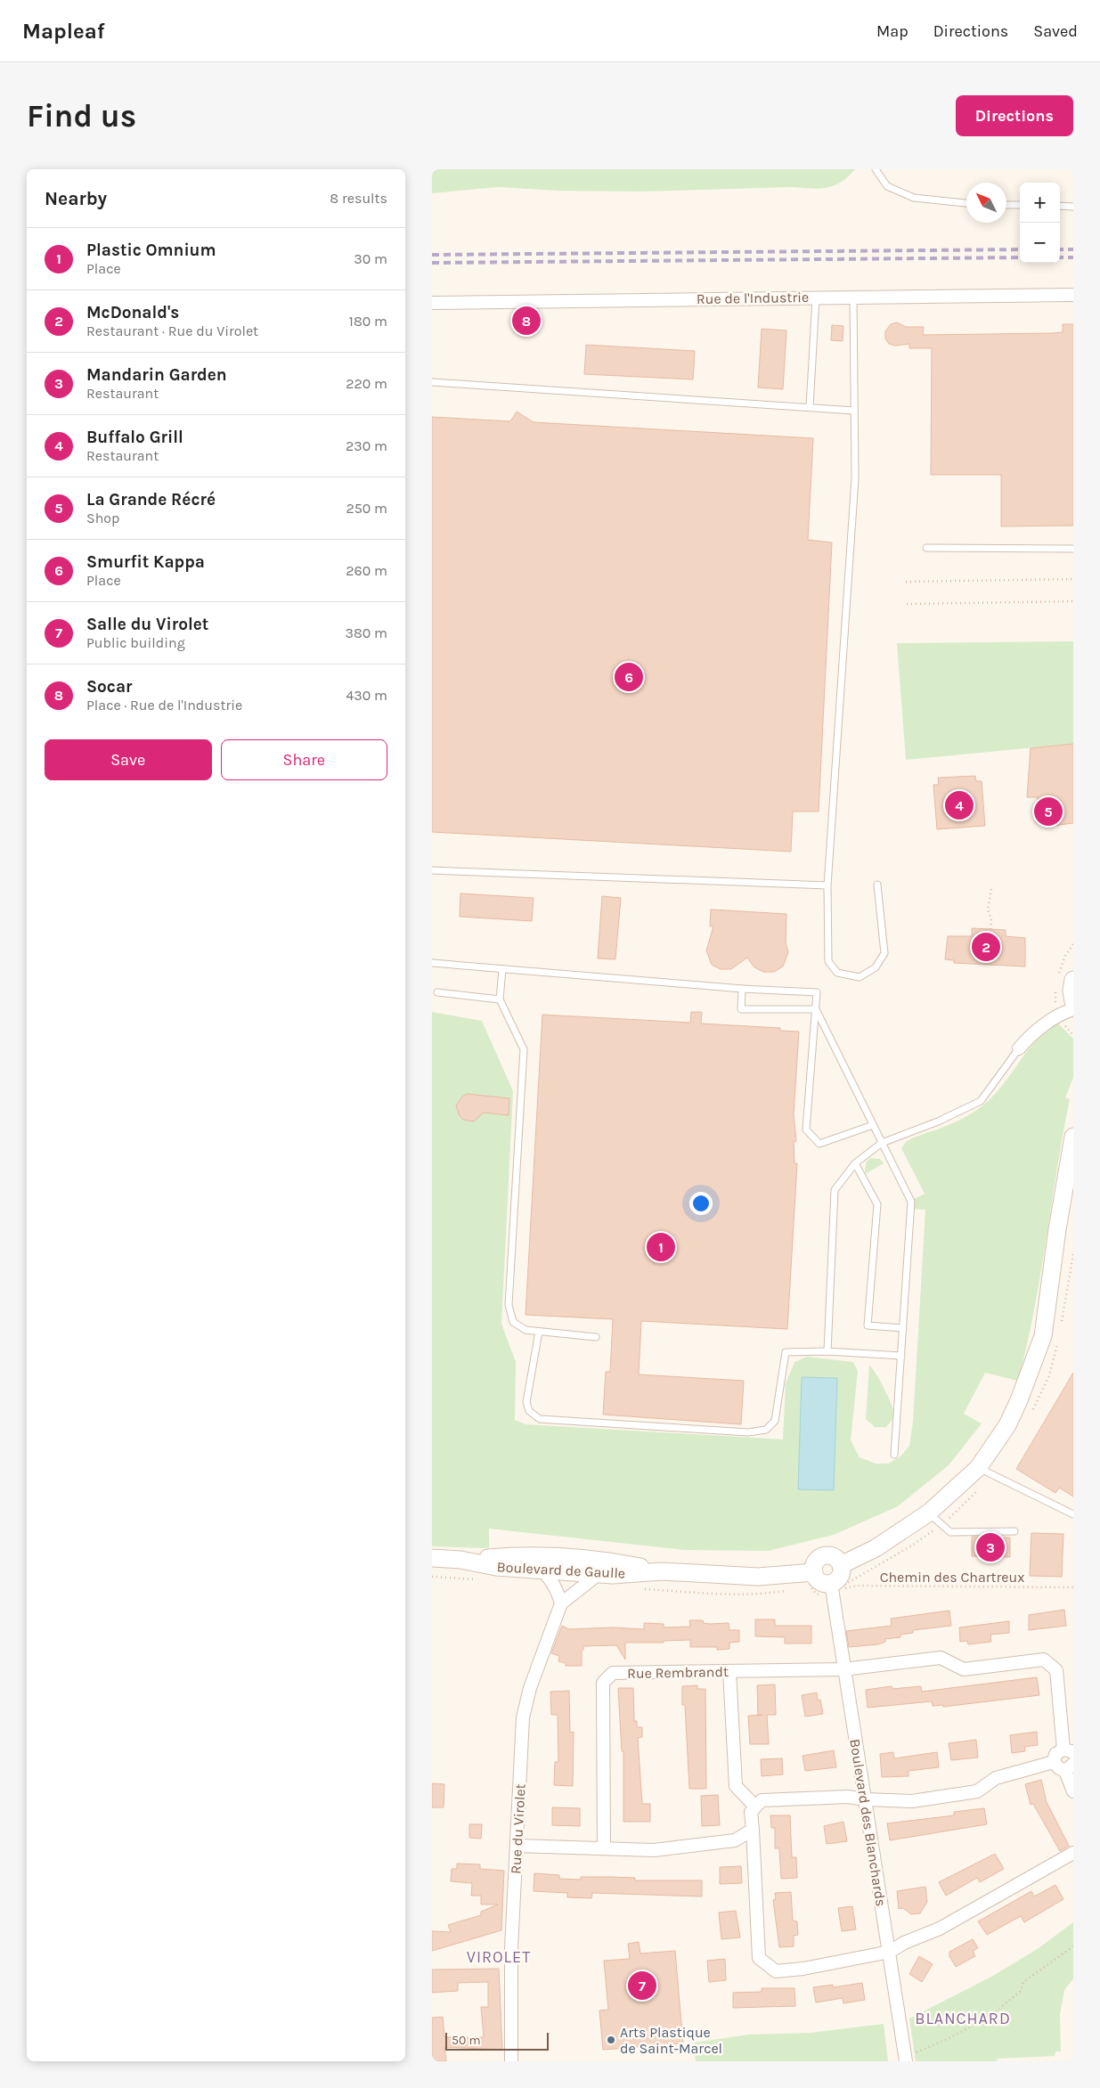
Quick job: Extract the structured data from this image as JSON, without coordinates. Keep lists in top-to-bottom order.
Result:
{
  "streets": {
    "main road": ["Boulevard de Gaulle"],
    "street": [
      "Rue de l'Industrie",
      "Rue Rembrandt",
      "Boulevard des Blanchards",
      "Rue du Virolet"
    ],
    "path": ["Chemin des Chartreux"]
  },
  "crossings": [
    ["Boulevard de Gaulle", "Chemin des Chartreux"],
    ["Boulevard de Gaulle", "Boulevard des Blanchards"],
    ["Chemin des Chartreux", "Boulevard des Blanchards"],
    ["Rue Rembrandt", "Boulevard des Blanchards"]
  ],
  "districts": ["VIROLET", "BLANCHARD"],
  "places": ["Arts Plastique de Saint-Marcel"],
  "scale_bar": "50 m",
  "north": "top left",
  "page": {
    "header": "Mapleaf",
    "nav": ["Map", "Directions", "Saved"],
    "buttons": [
      "Directions",
      ["Save", "Share"]
    ],
    "title": "Find us",
    "heading": ["Nearby", "8 results"],
    "map_buttons": ["+", "−"],
    "list": [
      {
        "mark": "1",
        "name": "Plastic Omnium",
        "note": "Place",
        "value": "30 m"
      },
      {
        "mark": "2",
        "name": "McDonald's",
        "note": "Restaurant · Rue du Virolet",
        "value": "180 m"
      },
      {
        "mark": "3",
        "name": "Mandarin Garden",
        "note": "Restaurant",
        "value": "220 m"
      },
      {
        "mark": "4",
        "name": "Buffalo Grill",
        "note": "Restaurant",
        "value": "230 m"
      },
      {
        "mark": "5",
        "name": "La Grande Récré",
        "note": "Shop",
        "value": "250 m"
      },
      {
        "mark": "6",
        "name": "Smurfit Kappa",
        "note": "Place",
        "value": "260 m"
      },
      {
        "mark": "7",
        "name": "Salle du Virolet",
        "note": "Public building",
        "value": "380 m"
      },
      {
        "mark": "8",
        "name": "Socar",
        "note": "Place · Rue de l'Industrie",
        "value": "430 m"
      }
    ],
    "pins": [
      "8",
      "6",
      "4",
      "5",
      "2",
      "1",
      "3",
      "7"
    ],
    "scale": "50 m"
  }
}
